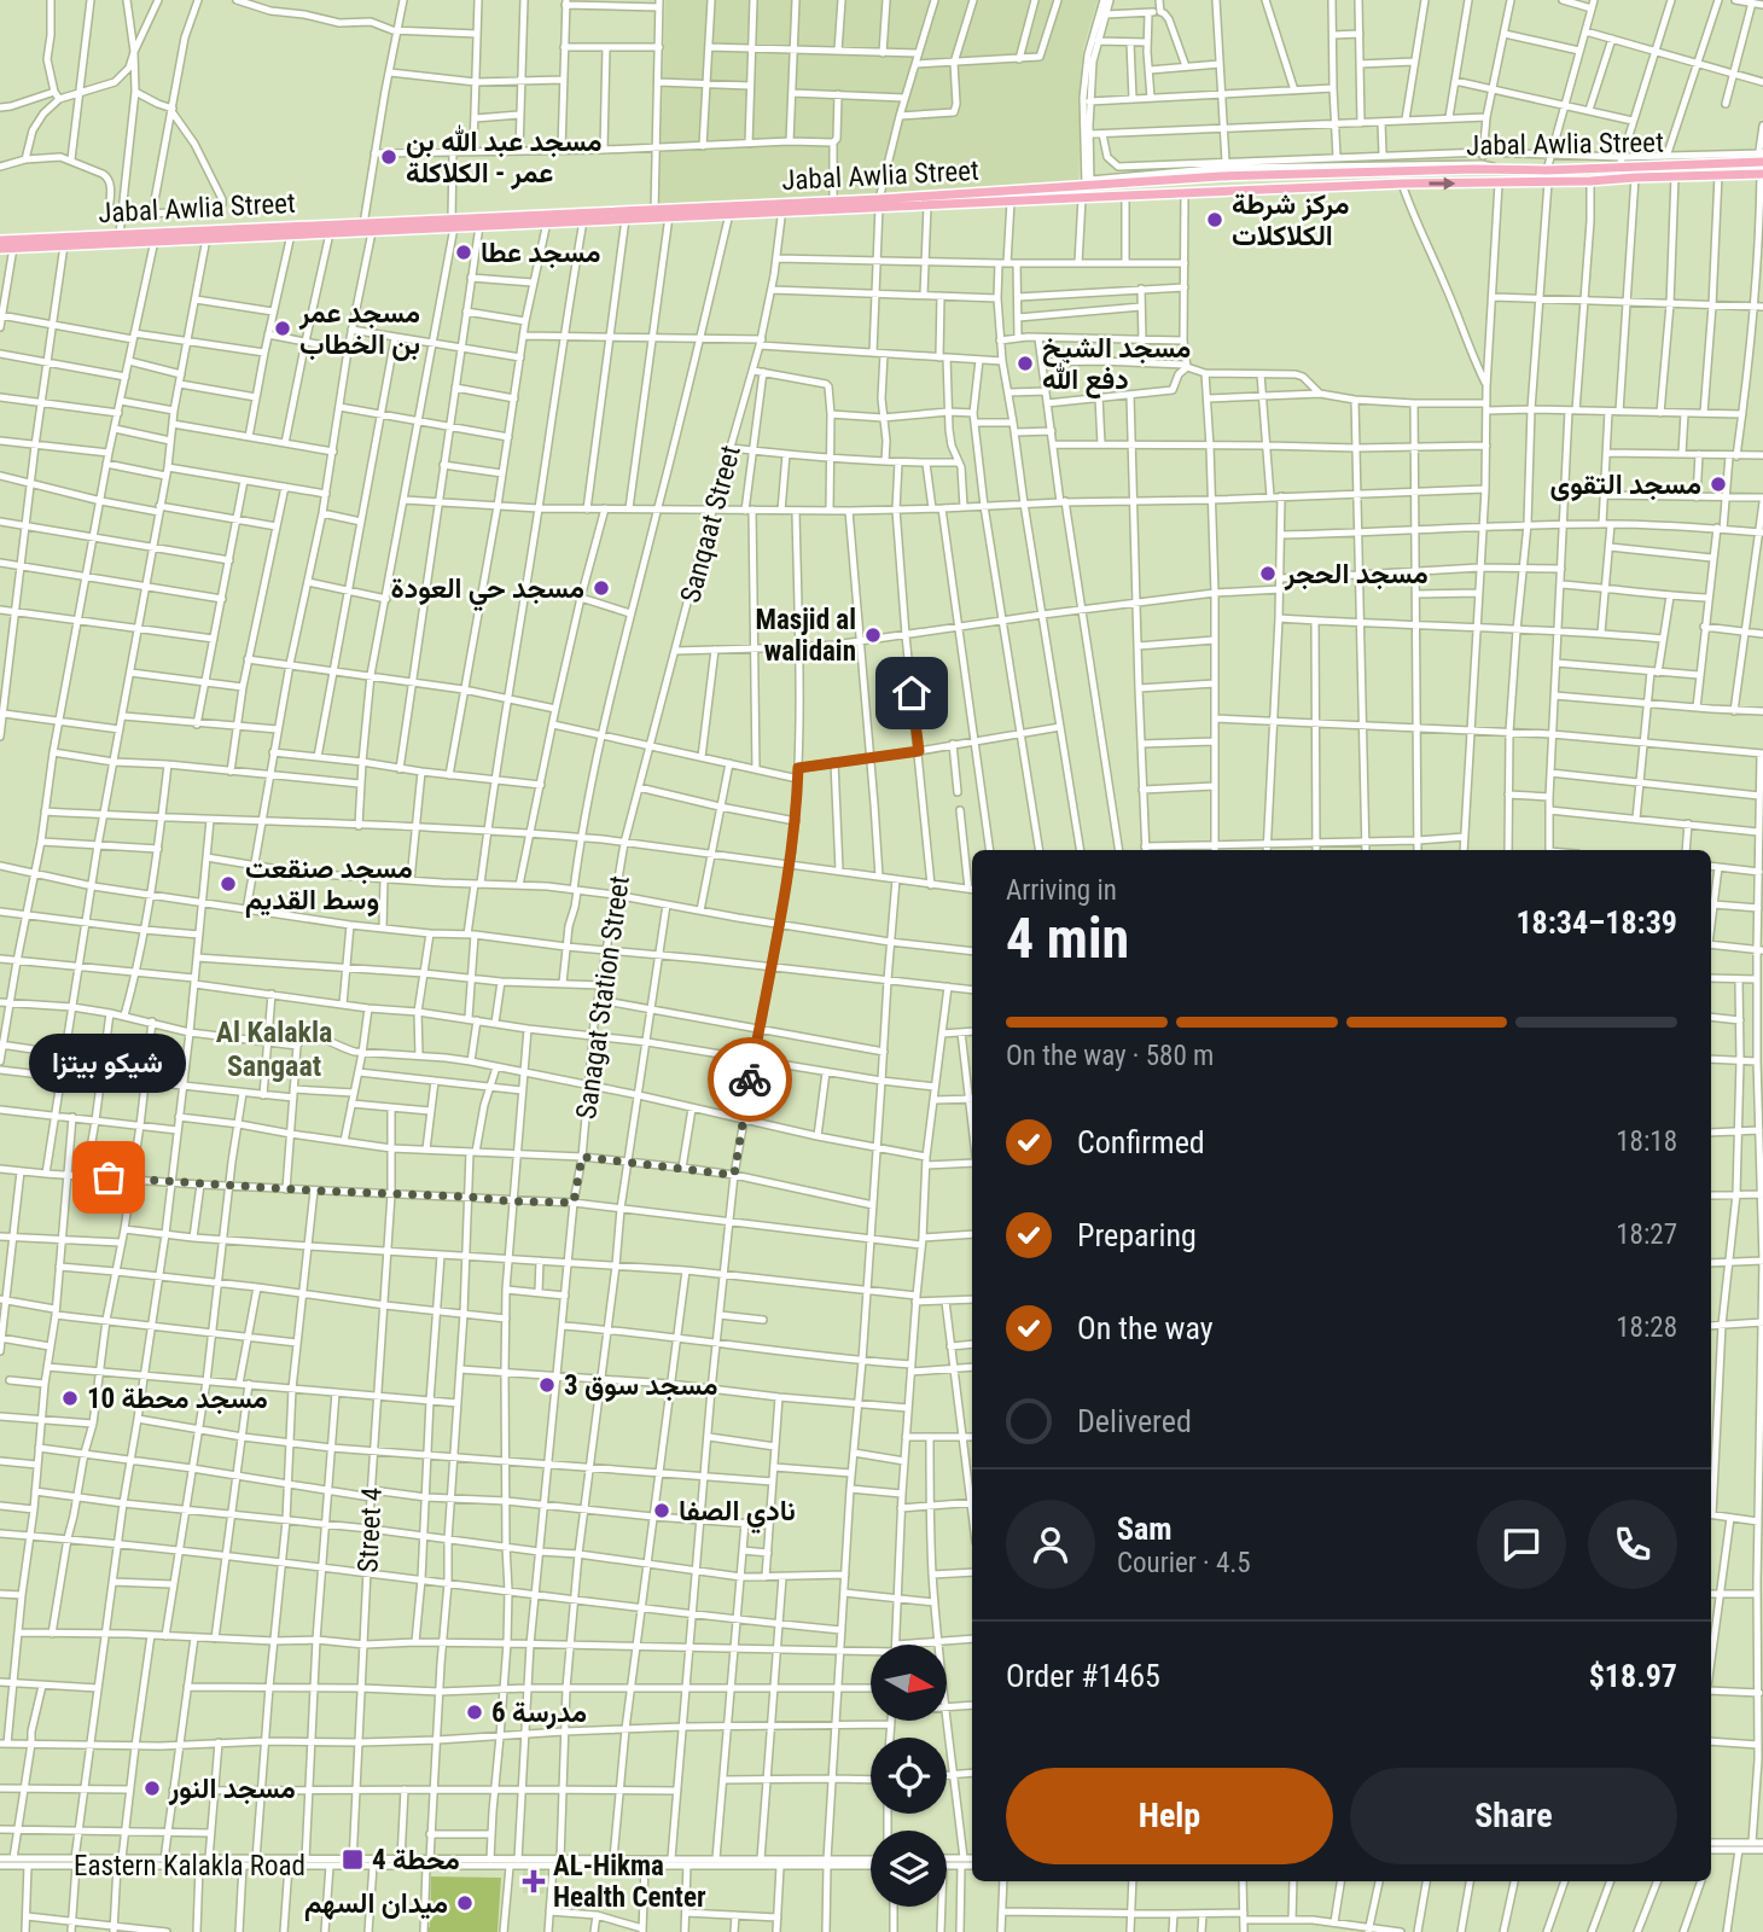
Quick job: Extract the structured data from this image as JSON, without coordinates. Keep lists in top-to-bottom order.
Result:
{
  "streets": {
    "main road": ["Jabal Awlia Street"],
    "street": [
      "Sanqaat Street",
      "Sanagat Station Street",
      "Street 4",
      "Eastern Kalakla Road"
    ]
  },
  "crossings": [
    ["Jabal Awlia Street", "Sanqaat Street"],
    ["Sanqaat Street", "Sanagat Station Street"],
    ["Sanagat Station Street", "Eastern Kalakla Road"],
    ["Street 4", "Eastern Kalakla Road"]
  ],
  "districts": ["Al Kalakla Sangaat"],
  "places": {
    "other": [
      "مسجد عبد الله بن عمر - الكلاكلة",
      "مركز شرطة الكلاكلات",
      "مسجد عطا",
      "مسجد عمر بن الخطاب",
      "مسجد الشيخ دفع الله",
      "مسجد التقوى",
      "مسجد الحجر",
      "مسجد حي العودة",
      "Masjid al walidain",
      "مسجد صنقعت وسط القديم",
      "شيكو بيتزا",
      "مسجد سوق 3",
      "مسجد محطة 10",
      "نادي الصفا",
      "مدرسة 6",
      "مسجد النور",
      "ميدان السهم"
    ],
    "transit": ["محطة 4"],
    "health": ["AL-Hikma Health Center"]
  },
  "north": "right",
  "page": {
    "heading": ["4 min", "Arriving in", "18:34–18:39"],
    "panel": [
      "Sam",
      "Courier · 4.5",
      "Order #1465",
      "$18.97"
    ],
    "bar": "On the way · 580 m",
    "bubble": "شيكو بيتزا",
    "list": [
      ["Confirmed", "18:18"],
      ["Preparing", "18:27"],
      ["On the way", "18:28"],
      "Delivered"
    ],
    "buttons": ["Help", "Share"]
  }
}
